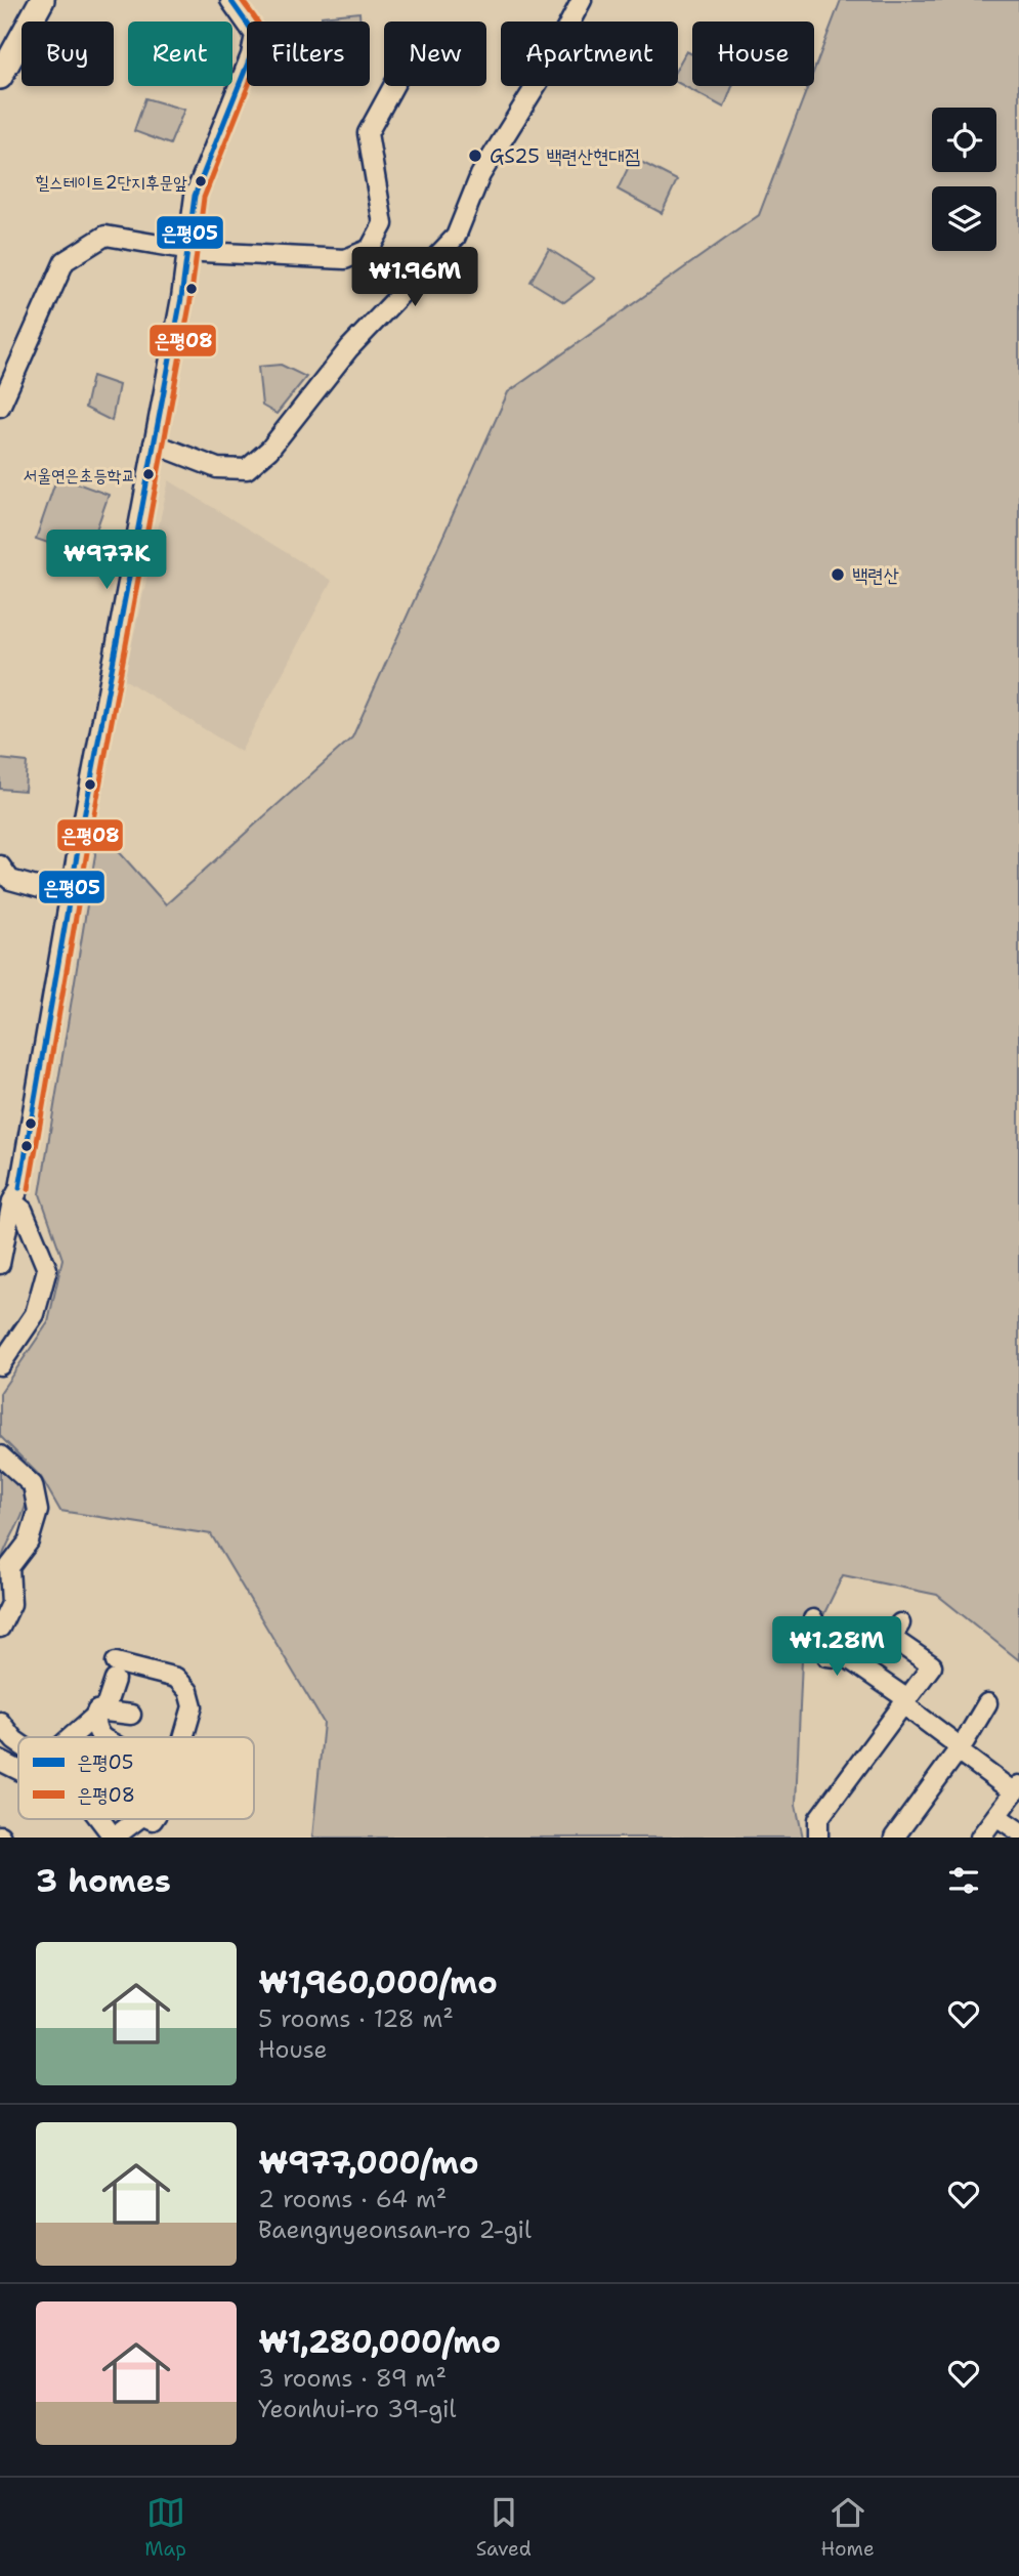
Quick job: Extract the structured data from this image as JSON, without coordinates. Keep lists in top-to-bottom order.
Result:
{
  "places": [
    "GS25 백련산현대점",
    "힐스테이트2단지후문앞",
    "서울연은초등학교",
    "백련산"
  ],
  "lines": ["transit line 은평05", "transit line 은평08"],
  "legend": ["은평05", "은평08"],
  "page": {
    "chip": [
      "Buy",
      "Rent",
      "Filters",
      "New",
      "Apartment",
      "House"
    ],
    "price": ["₩1.96M", "₩977K", "₩1.28M"],
    "heading": "3 homes",
    "list": [
      {
        "name": "₩1,960,000/mo",
        "note": "5 rooms · 128 m² · House"
      },
      {
        "name": "₩977,000/mo",
        "note": "2 rooms · 64 m² · Baengnyeonsan-ro 2-gil"
      },
      {
        "name": "₩1,280,000/mo",
        "note": "3 rooms · 89 m² · Yeonhui-ro 39-gil"
      }
    ],
    "tabs": ["Map", "Saved", "Home"]
  }
}
